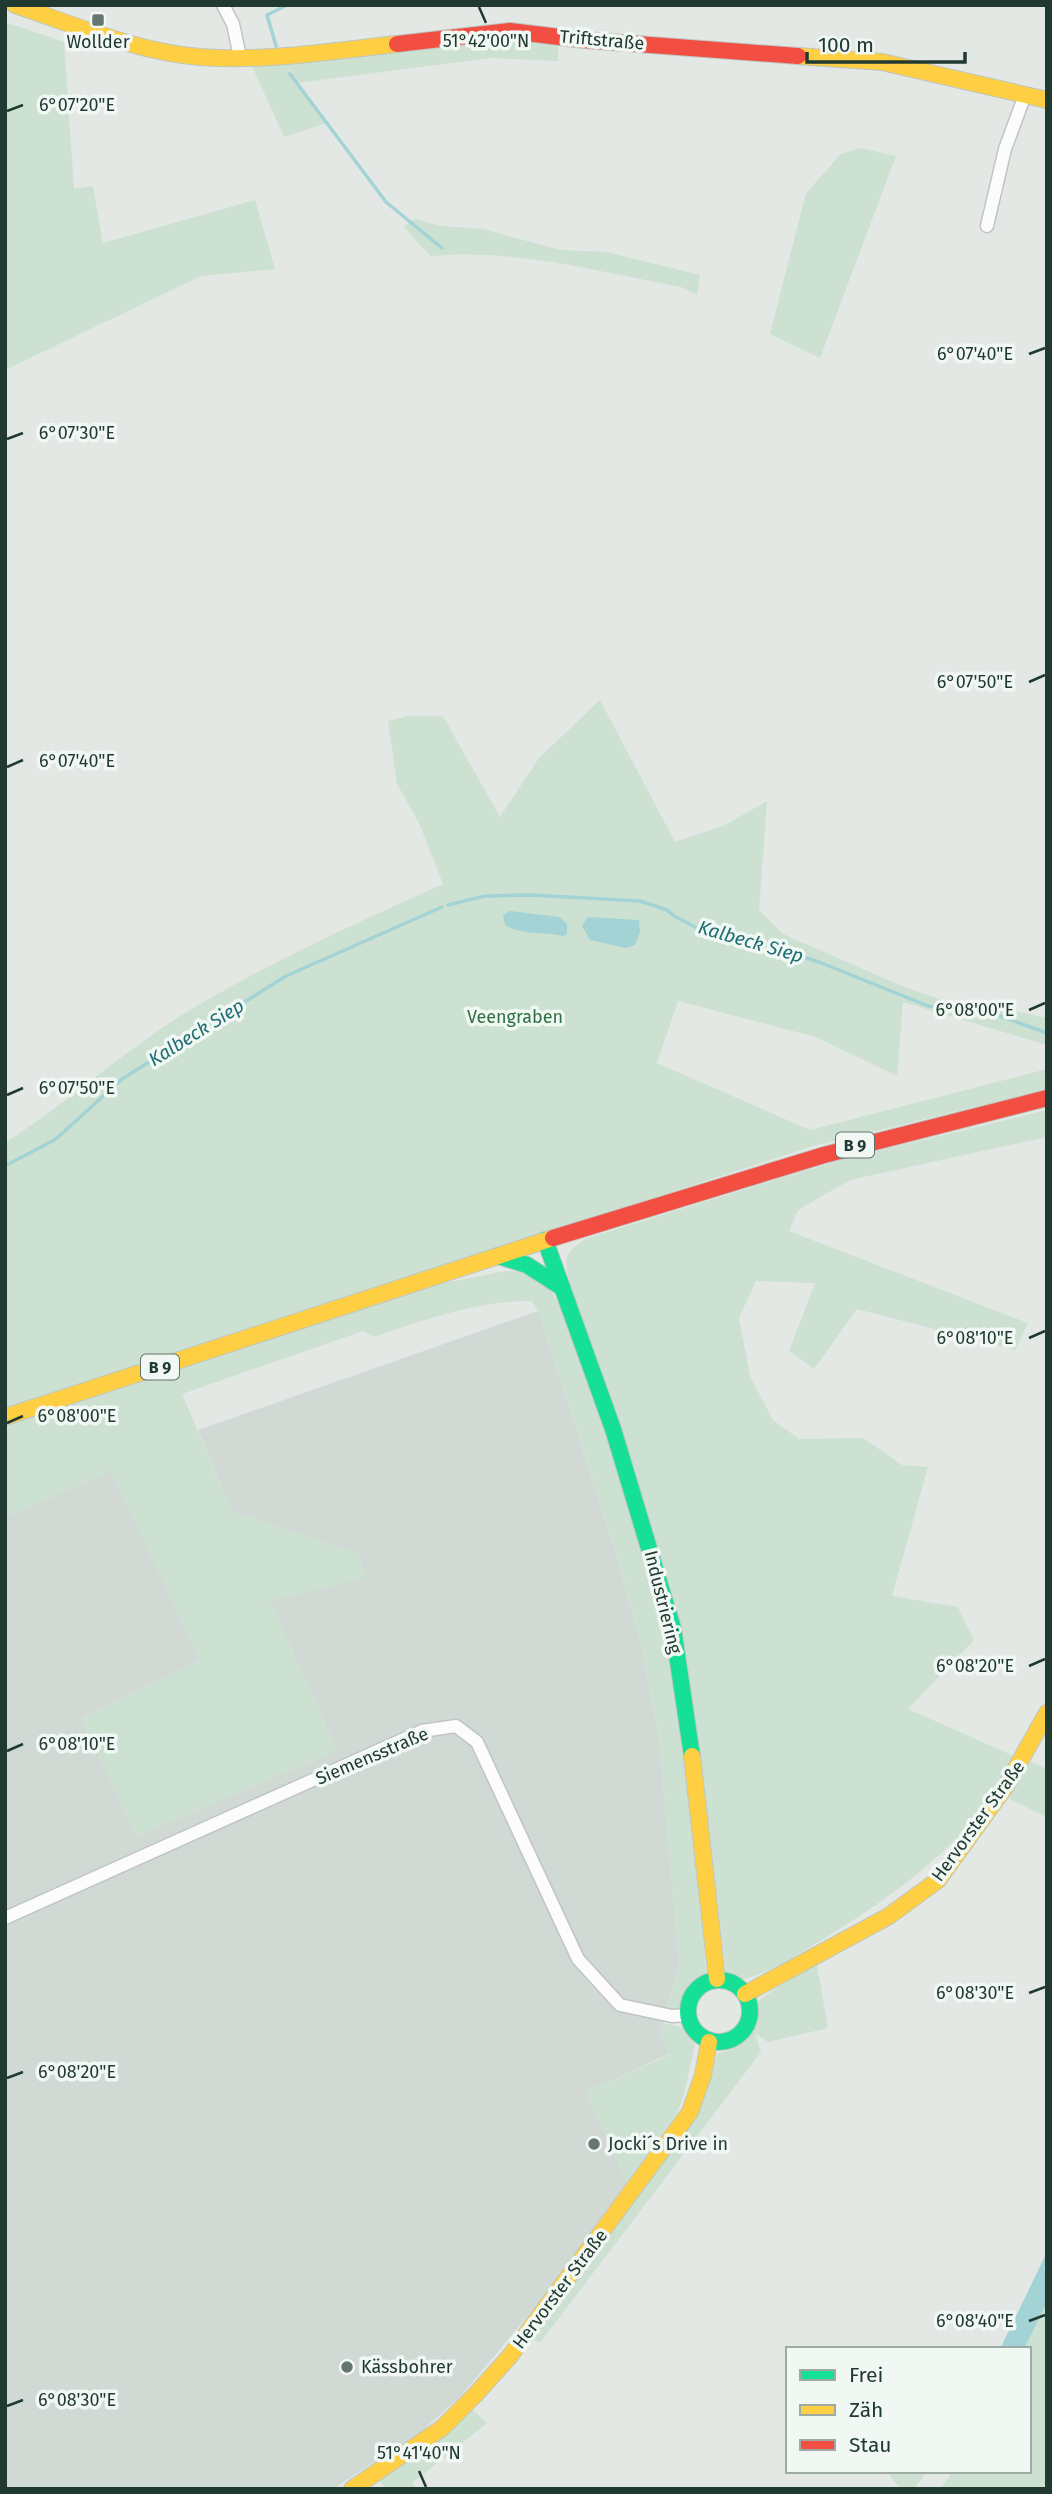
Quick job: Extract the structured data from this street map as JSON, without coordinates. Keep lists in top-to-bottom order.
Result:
{
  "streets": {
    "street": [
      "Triftstraße",
      "B 9",
      "Industriering",
      "Siemensstraße",
      "Hervorster Straße"
    ]
  },
  "crossings": [
    ["B 9", "Industriering"],
    ["Industriering", "Siemensstraße"],
    ["Industriering", "Hervorster Straße"],
    ["Siemensstraße", "Hervorster Straße"]
  ],
  "water": ["Kalbeck Siep"],
  "parks": ["Veengraben"],
  "places": {
    "transit": ["Wollder"],
    "other": ["Jocki´s Drive in", "Kässbohrer"]
  },
  "legend": ["Frei", "Zäh", "Stau"],
  "scale_bar": "100 m",
  "coordinates": [
    "51°42'00\"N",
    "6°07'20\"E",
    "6°07'40\"E",
    "6°07'30\"E",
    "6°07'50\"E",
    "6°08'00\"E",
    "6°08'10\"E",
    "6°08'20\"E",
    "6°08'30\"E",
    "6°08'40\"E",
    "51°41'40\"N"
  ]
}
